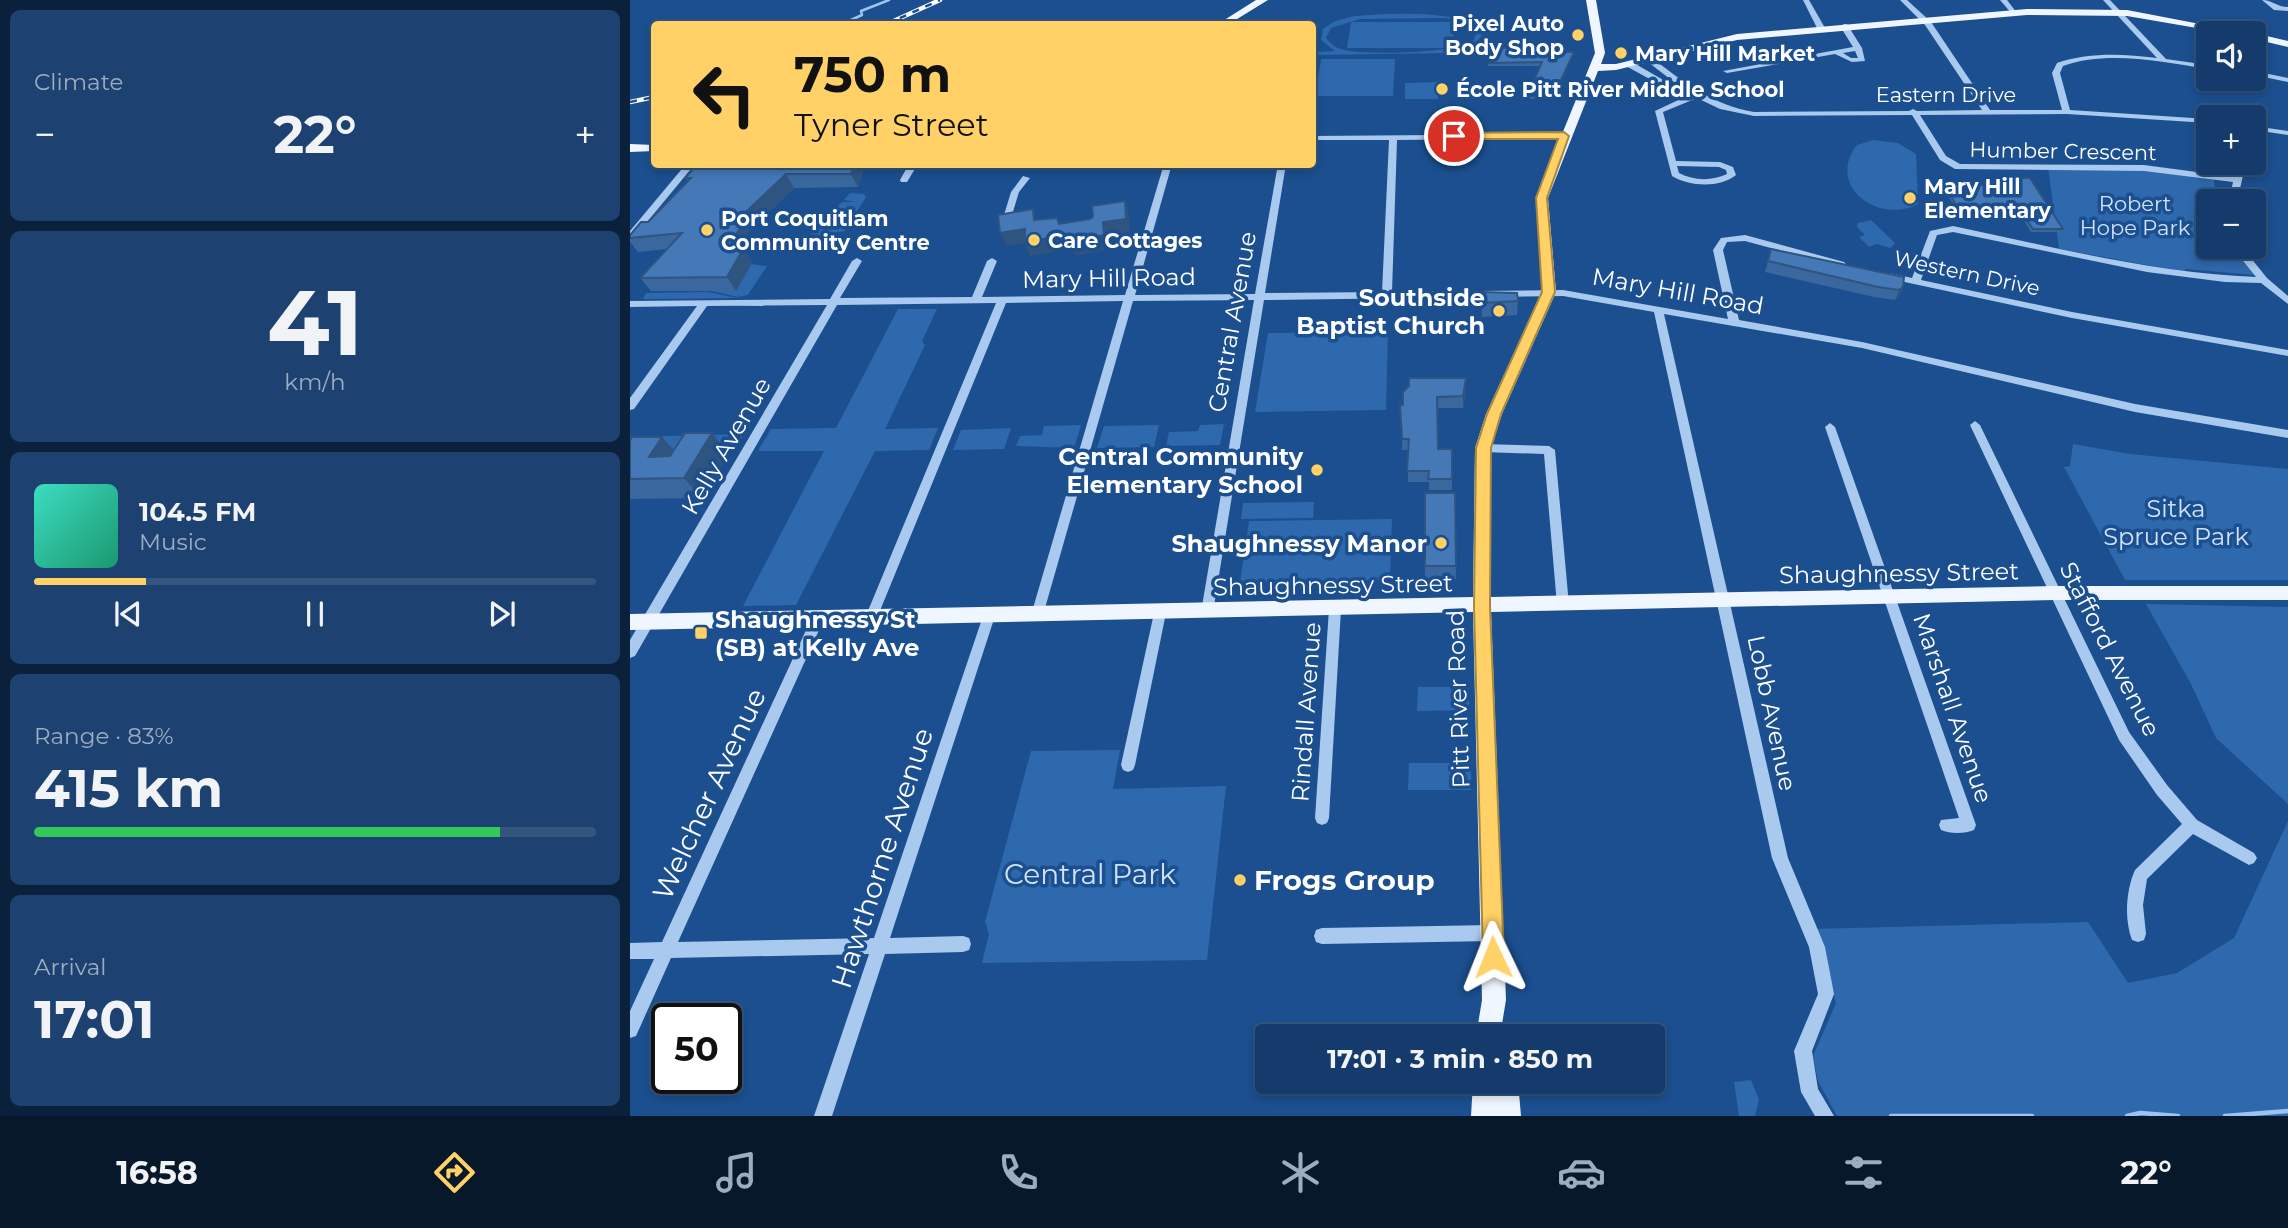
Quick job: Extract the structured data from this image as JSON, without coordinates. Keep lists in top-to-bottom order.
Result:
{
  "streets": {
    "main road": ["Shaughnessy Street", "Pitt River Road"],
    "street": [
      "Eastern Drive",
      "Humber Crescent",
      "Western Drive",
      "Mary Hill Road",
      "Central Avenue",
      "Kelly Avenue",
      "Stafford Avenue",
      "Marshall Avenue",
      "Rindall Avenue",
      "Lobb Avenue",
      "Welcher Avenue",
      "Hawthorne Avenue"
    ]
  },
  "crossings": [
    ["Eastern Drive", "Humber Crescent"],
    ["Western Drive", "Mary Hill Road"],
    ["Mary Hill Road", "Central Avenue"],
    ["Mary Hill Road", "Kelly Avenue"],
    ["Mary Hill Road", "Pitt River Road"],
    ["Mary Hill Road", "Lobb Avenue"],
    ["Central Avenue", "Shaughnessy Street"],
    ["Kelly Avenue", "Shaughnessy Street"],
    ["Shaughnessy Street", "Stafford Avenue"],
    ["Shaughnessy Street", "Pitt River Road"],
    ["Shaughnessy Street", "Marshall Avenue"],
    ["Shaughnessy Street", "Rindall Avenue"],
    ["Shaughnessy Street", "Lobb Avenue"],
    ["Shaughnessy Street", "Welcher Avenue"],
    ["Shaughnessy Street", "Hawthorne Avenue"]
  ],
  "parks": ["Robert Hope Park", "Sitka Spruce Park", "Central Park"],
  "places": {
    "other": [
      "Pixel Auto Body Shop",
      "Mary Hill Market",
      "École Pitt River Middle School",
      "Mary Hill Elementary",
      "Port Coquitlam Community Centre",
      "Care Cottages",
      "Southside Baptist Church",
      "Central Community Elementary School",
      "Shaughnessy Manor",
      "Frogs Group"
    ],
    "transit": ["Shaughnessy St (SB) at Kelly Ave"]
  },
  "page": {
    "tile": [
      "Climate",
      ["41", "km/h"],
      ["Range · 83%", "415 km"],
      ["Arrival", "17:01"]
    ],
    "map_buttons": ["+", "−"],
    "turn": ["750 m", "Tyner Street"],
    "heat": ["−", "22°", "+"],
    "song": ["104.5 FM", "Music"],
    "limit": "50",
    "trip": "17:01 · 3 min · 850 m",
    "tabs": ["16:58", "22°"]
  }
}
